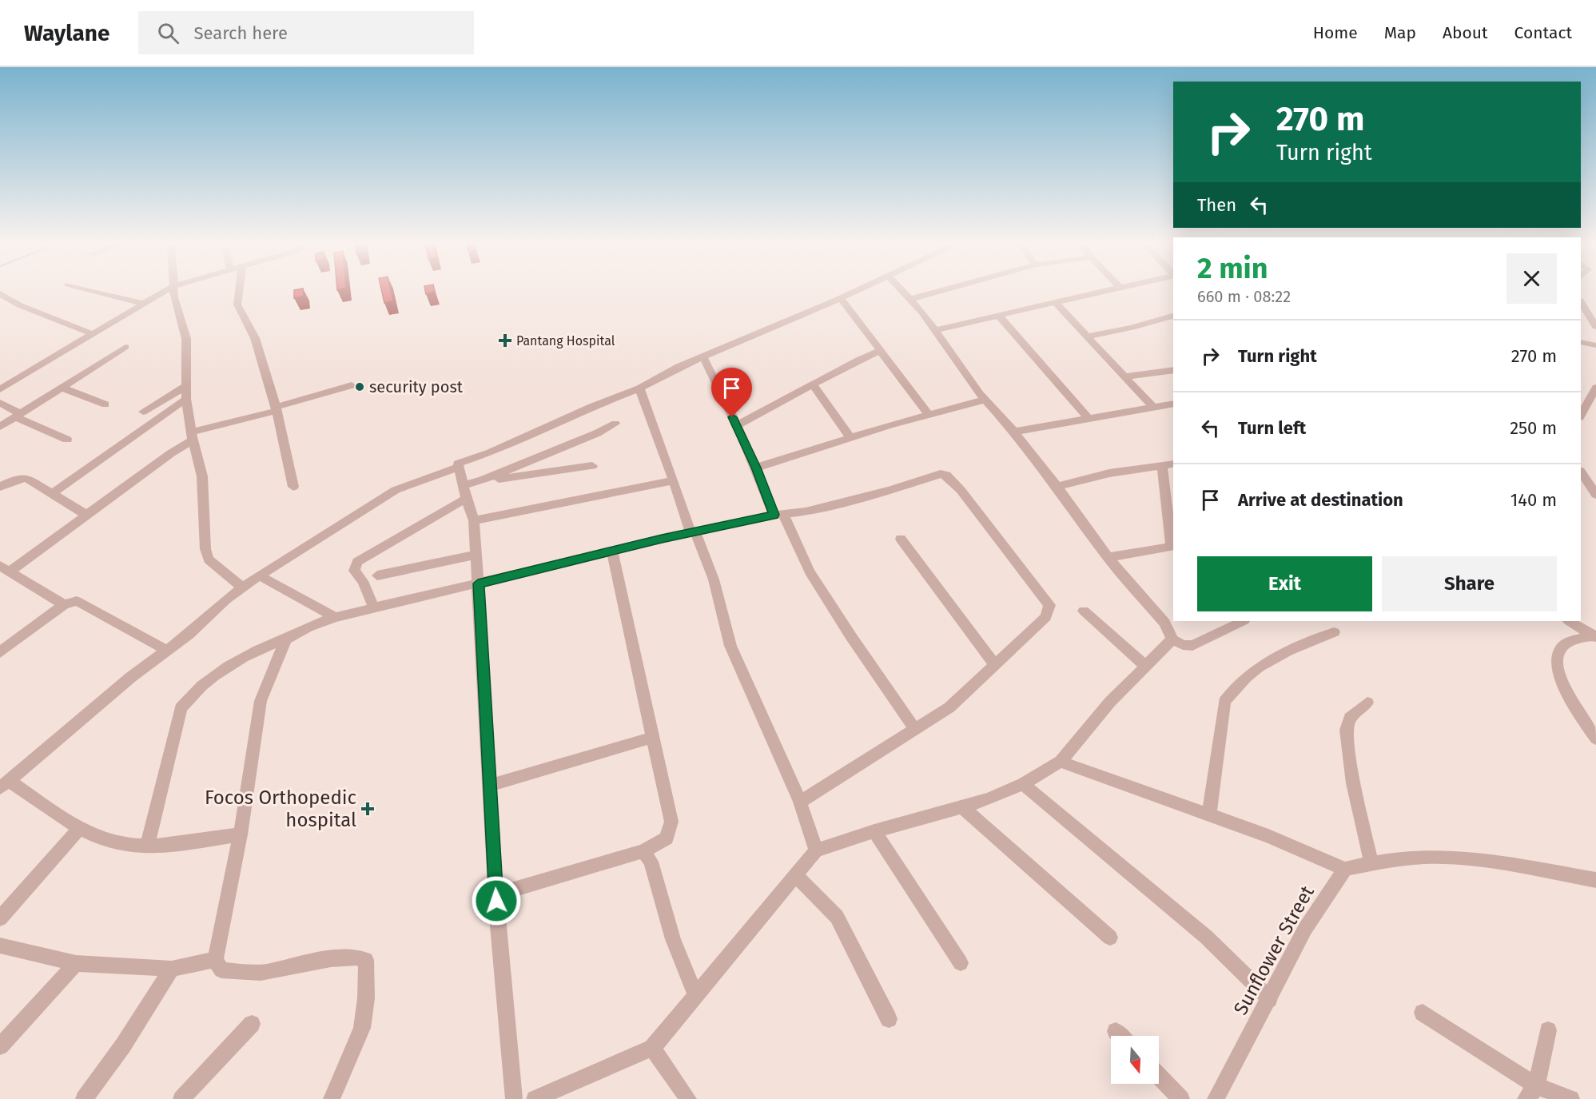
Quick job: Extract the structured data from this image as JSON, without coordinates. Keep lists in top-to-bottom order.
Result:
{
  "streets": {
    "street": ["Sunflower Street"]
  },
  "places": {
    "health": ["Pantang Hospital", "Focos Orthopedic hospital"],
    "other": ["security post"]
  },
  "north": "bottom",
  "page": {
    "header": "Waylane",
    "search": "Search here",
    "nav": [
      "Home",
      "Map",
      "About",
      "Contact"
    ],
    "turn": ["270 m", "Turn right"],
    "then": "Then",
    "heading": ["2 min", "660 m · 08:22"],
    "list": [
      {
        "name": "Turn right",
        "value": "270 m"
      },
      {
        "name": "Turn left",
        "value": "250 m"
      },
      {
        "name": "Arrive at destination",
        "value": "140 m"
      }
    ],
    "buttons": ["Exit", "Share"]
  }
}
